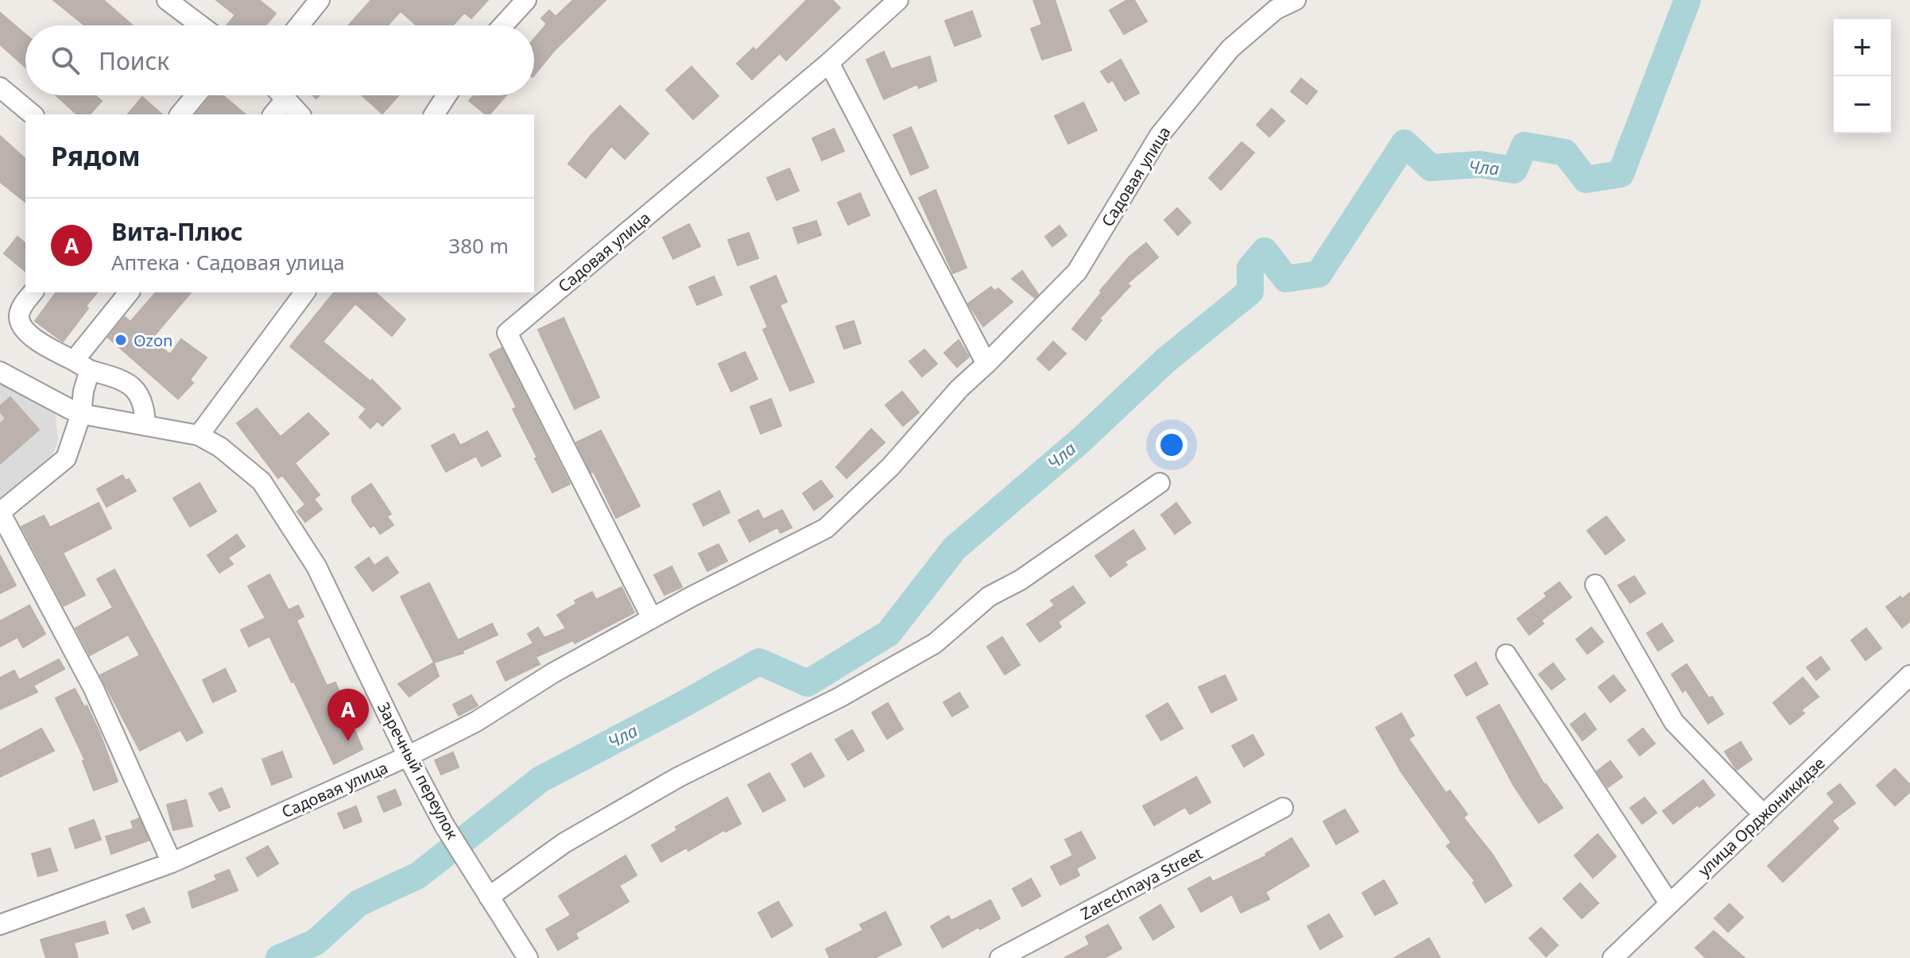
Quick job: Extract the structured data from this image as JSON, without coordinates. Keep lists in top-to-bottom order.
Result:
{
  "streets": {
    "street": [
      "Садовая улица",
      "Заречный переулок",
      "улица Орджоникидзе",
      "Zarechnaya Street"
    ]
  },
  "crossings": [
    ["Садовая улица", "Заречный переулок"]
  ],
  "water": ["Чла"],
  "places": ["Ozon"],
  "page": {
    "map_buttons": ["+", "−"],
    "search": "Поиск",
    "heading": "Рядом",
    "list": [
      {
        "mark": "A",
        "name": "Вита-Плюс",
        "note": "Аптека · Садовая улица",
        "value": "380 m"
      }
    ],
    "pins": "A"
  }
}
